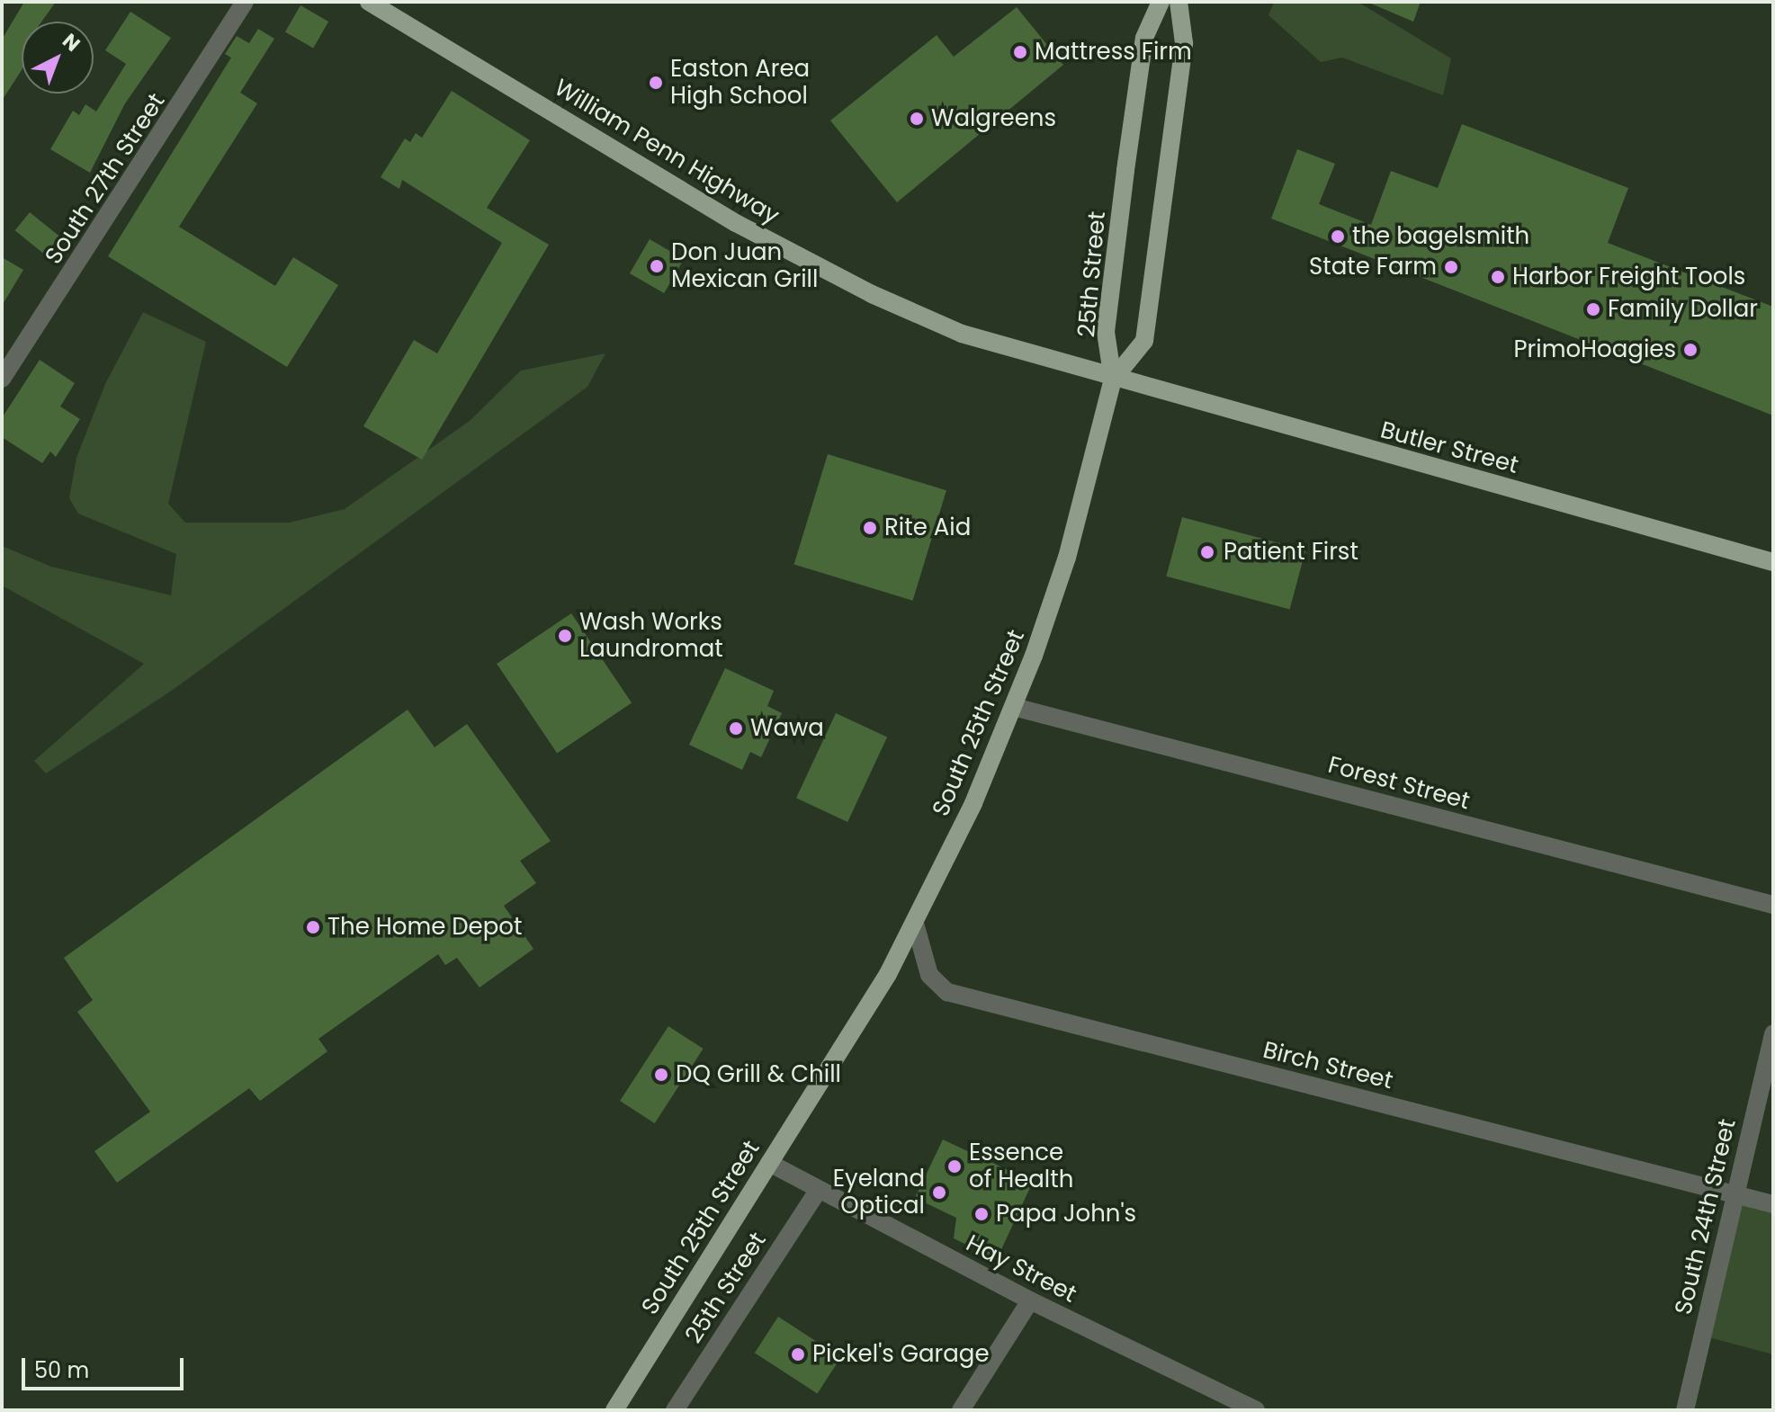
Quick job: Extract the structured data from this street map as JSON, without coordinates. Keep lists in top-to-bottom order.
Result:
{
  "streets": {
    "main road": [
      "William Penn Highway",
      "25th Street",
      "Butler Street",
      "South 25th Street"
    ],
    "street": [
      "South 27th Street",
      "Forest Street",
      "Birch Street",
      "South 24th Street",
      "Hay Street"
    ]
  },
  "crossings": [
    ["William Penn Highway", "25th Street"],
    ["William Penn Highway", "Butler Street"],
    ["William Penn Highway", "South 25th Street"],
    ["25th Street", "Butler Street"],
    ["25th Street", "South 25th Street"],
    ["25th Street", "Hay Street"],
    ["Butler Street", "South 25th Street"],
    ["South 25th Street", "Forest Street"],
    ["South 25th Street", "Birch Street"],
    ["South 25th Street", "Hay Street"],
    ["Birch Street", "South 24th Street"]
  ],
  "places": [
    "Mattress Firm",
    "Easton Area High School",
    "Walgreens",
    "the bagelsmith",
    "Don Juan Mexican Grill",
    "State Farm",
    "Harbor Freight Tools",
    "Family Dollar",
    "PrimoHoagies",
    "Rite Aid",
    "Patient First",
    "Wash Works Laundromat",
    "Wawa",
    "The Home Depot",
    "DQ Grill & Chill",
    "Essence of Health",
    "Eyeland Optical",
    "Papa John's",
    "Pickel's Garage"
  ],
  "scale_bar": "50 m",
  "north": "top right"
}
